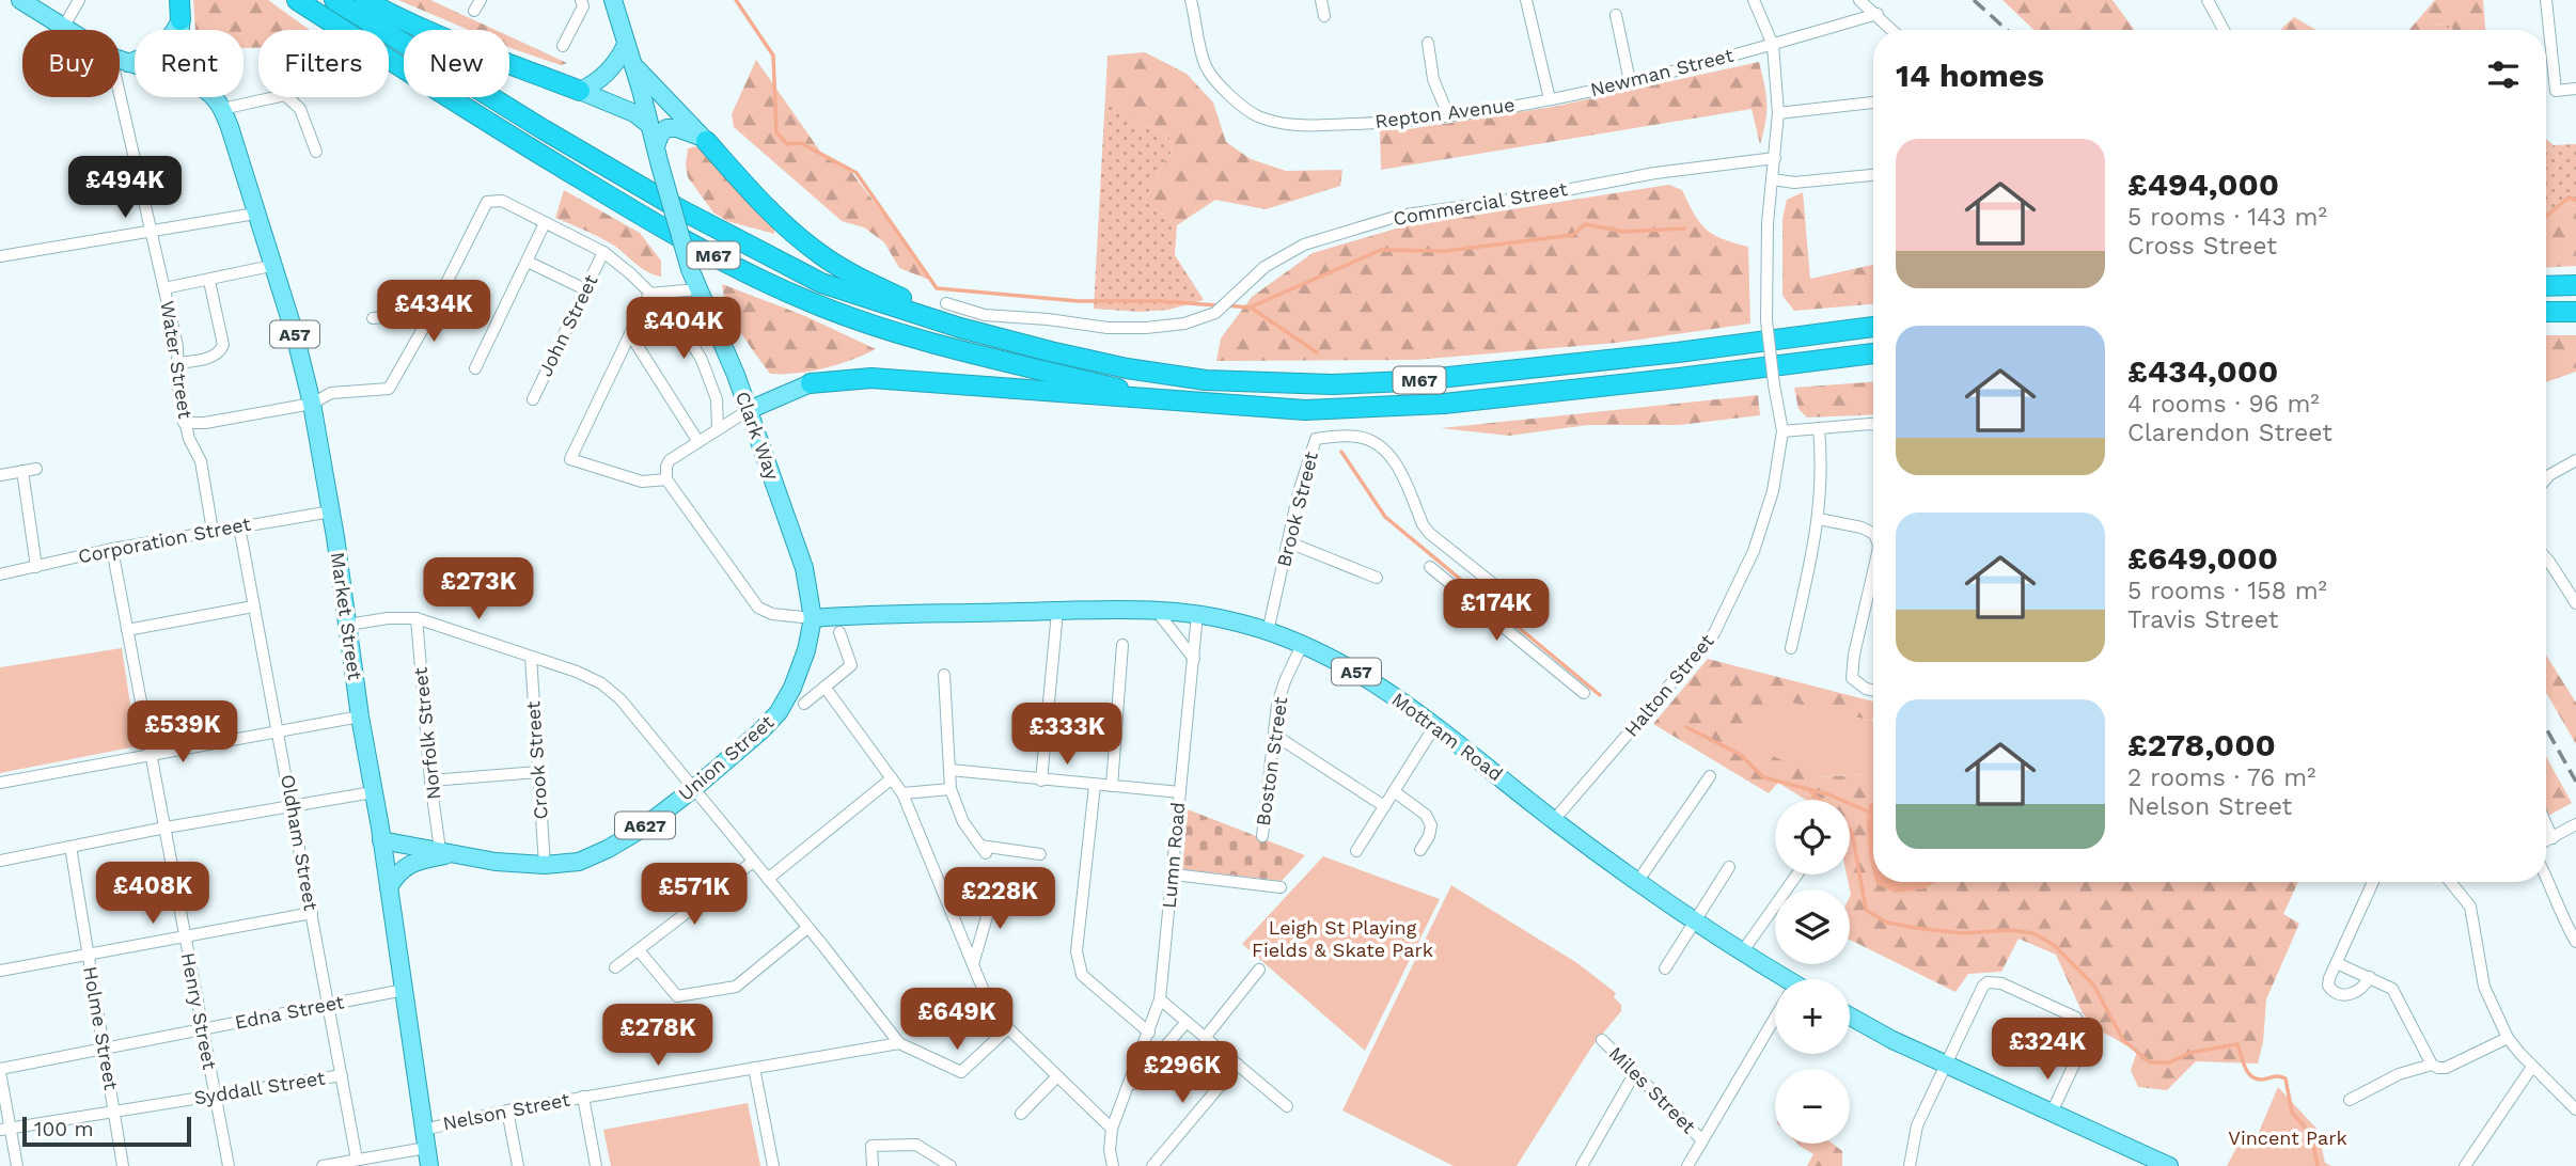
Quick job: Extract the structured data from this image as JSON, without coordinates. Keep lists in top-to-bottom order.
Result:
{
  "streets": {
    "highway": ["M67"],
    "main road": [
      "A57",
      "Clark Way",
      "Market Street",
      "Mottram Road",
      "Union Street",
      "A627"
    ],
    "street": [
      "Newman Street",
      "Repton Avenue",
      "Commercial Street",
      "John Street",
      "Water Street",
      "Brook Street",
      "Corporation Street",
      "Halton Street",
      "Norfolk Street",
      "Crook Street",
      "Boston Street",
      "Oldham Street",
      "Lumn Road",
      "Henry Street",
      "Edna Street",
      "Holme Street",
      "Syddall Street",
      "Miles Street",
      "Nelson Street"
    ]
  },
  "crossings": [
    ["Newman Street", "Repton Avenue"],
    ["Newman Street", "Halton Street"],
    ["Commercial Street", "Halton Street"],
    ["M67", "A627"],
    ["A57", "Water Street"],
    ["Water Street", "Corporation Street"],
    ["Clark Way", "Mottram Road"],
    ["Clark Way", "Union Street"],
    ["Clark Way", "A627"],
    ["Brook Street", "Mottram Road"],
    ["Corporation Street", "Market Street"],
    ["Corporation Street", "Oldham Street"],
    ["Corporation Street", "Henry Street"],
    ["Market Street", "Union Street"],
    ["Market Street", "Edna Street"],
    ["Market Street", "Nelson Street"],
    ["Halton Street", "Mottram Road"],
    ["Norfolk Street", "Union Street"],
    ["Mottram Road", "Union Street"],
    ["Mottram Road", "Boston Street"],
    ["Mottram Road", "Lumn Road"],
    ["Union Street", "Crook Street"],
    ["Oldham Street", "Edna Street"],
    ["Oldham Street", "Syddall Street"],
    ["Henry Street", "Edna Street"],
    ["Henry Street", "Syddall Street"],
    ["Edna Street", "Holme Street"],
    ["Holme Street", "Syddall Street"]
  ],
  "parks": ["Leigh St Playing Fields & Skate Park", "Vincent Park"],
  "scale_bar": "100 m",
  "page": {
    "chip": [
      "Buy",
      "Rent",
      "Filters",
      "New"
    ],
    "heading": "14 homes",
    "list": [
      {
        "name": "£494,000",
        "note": "5 rooms · 143 m² · Cross Street"
      },
      {
        "name": "£434,000",
        "note": "4 rooms · 96 m² · Clarendon Street"
      },
      {
        "name": "£649,000",
        "note": "5 rooms · 158 m² · Travis Street"
      },
      {
        "name": "£278,000",
        "note": "2 rooms · 76 m² · Nelson Street"
      }
    ],
    "price": [
      "£494K",
      "£434K",
      "£404K",
      "£273K",
      "£174K",
      "£539K",
      "£333K",
      "£408K",
      "£571K",
      "£228K",
      "£649K",
      "£278K",
      "£324K",
      "£296K"
    ],
    "map_buttons": ["+", "−"],
    "scale": "100 m"
  }
}
